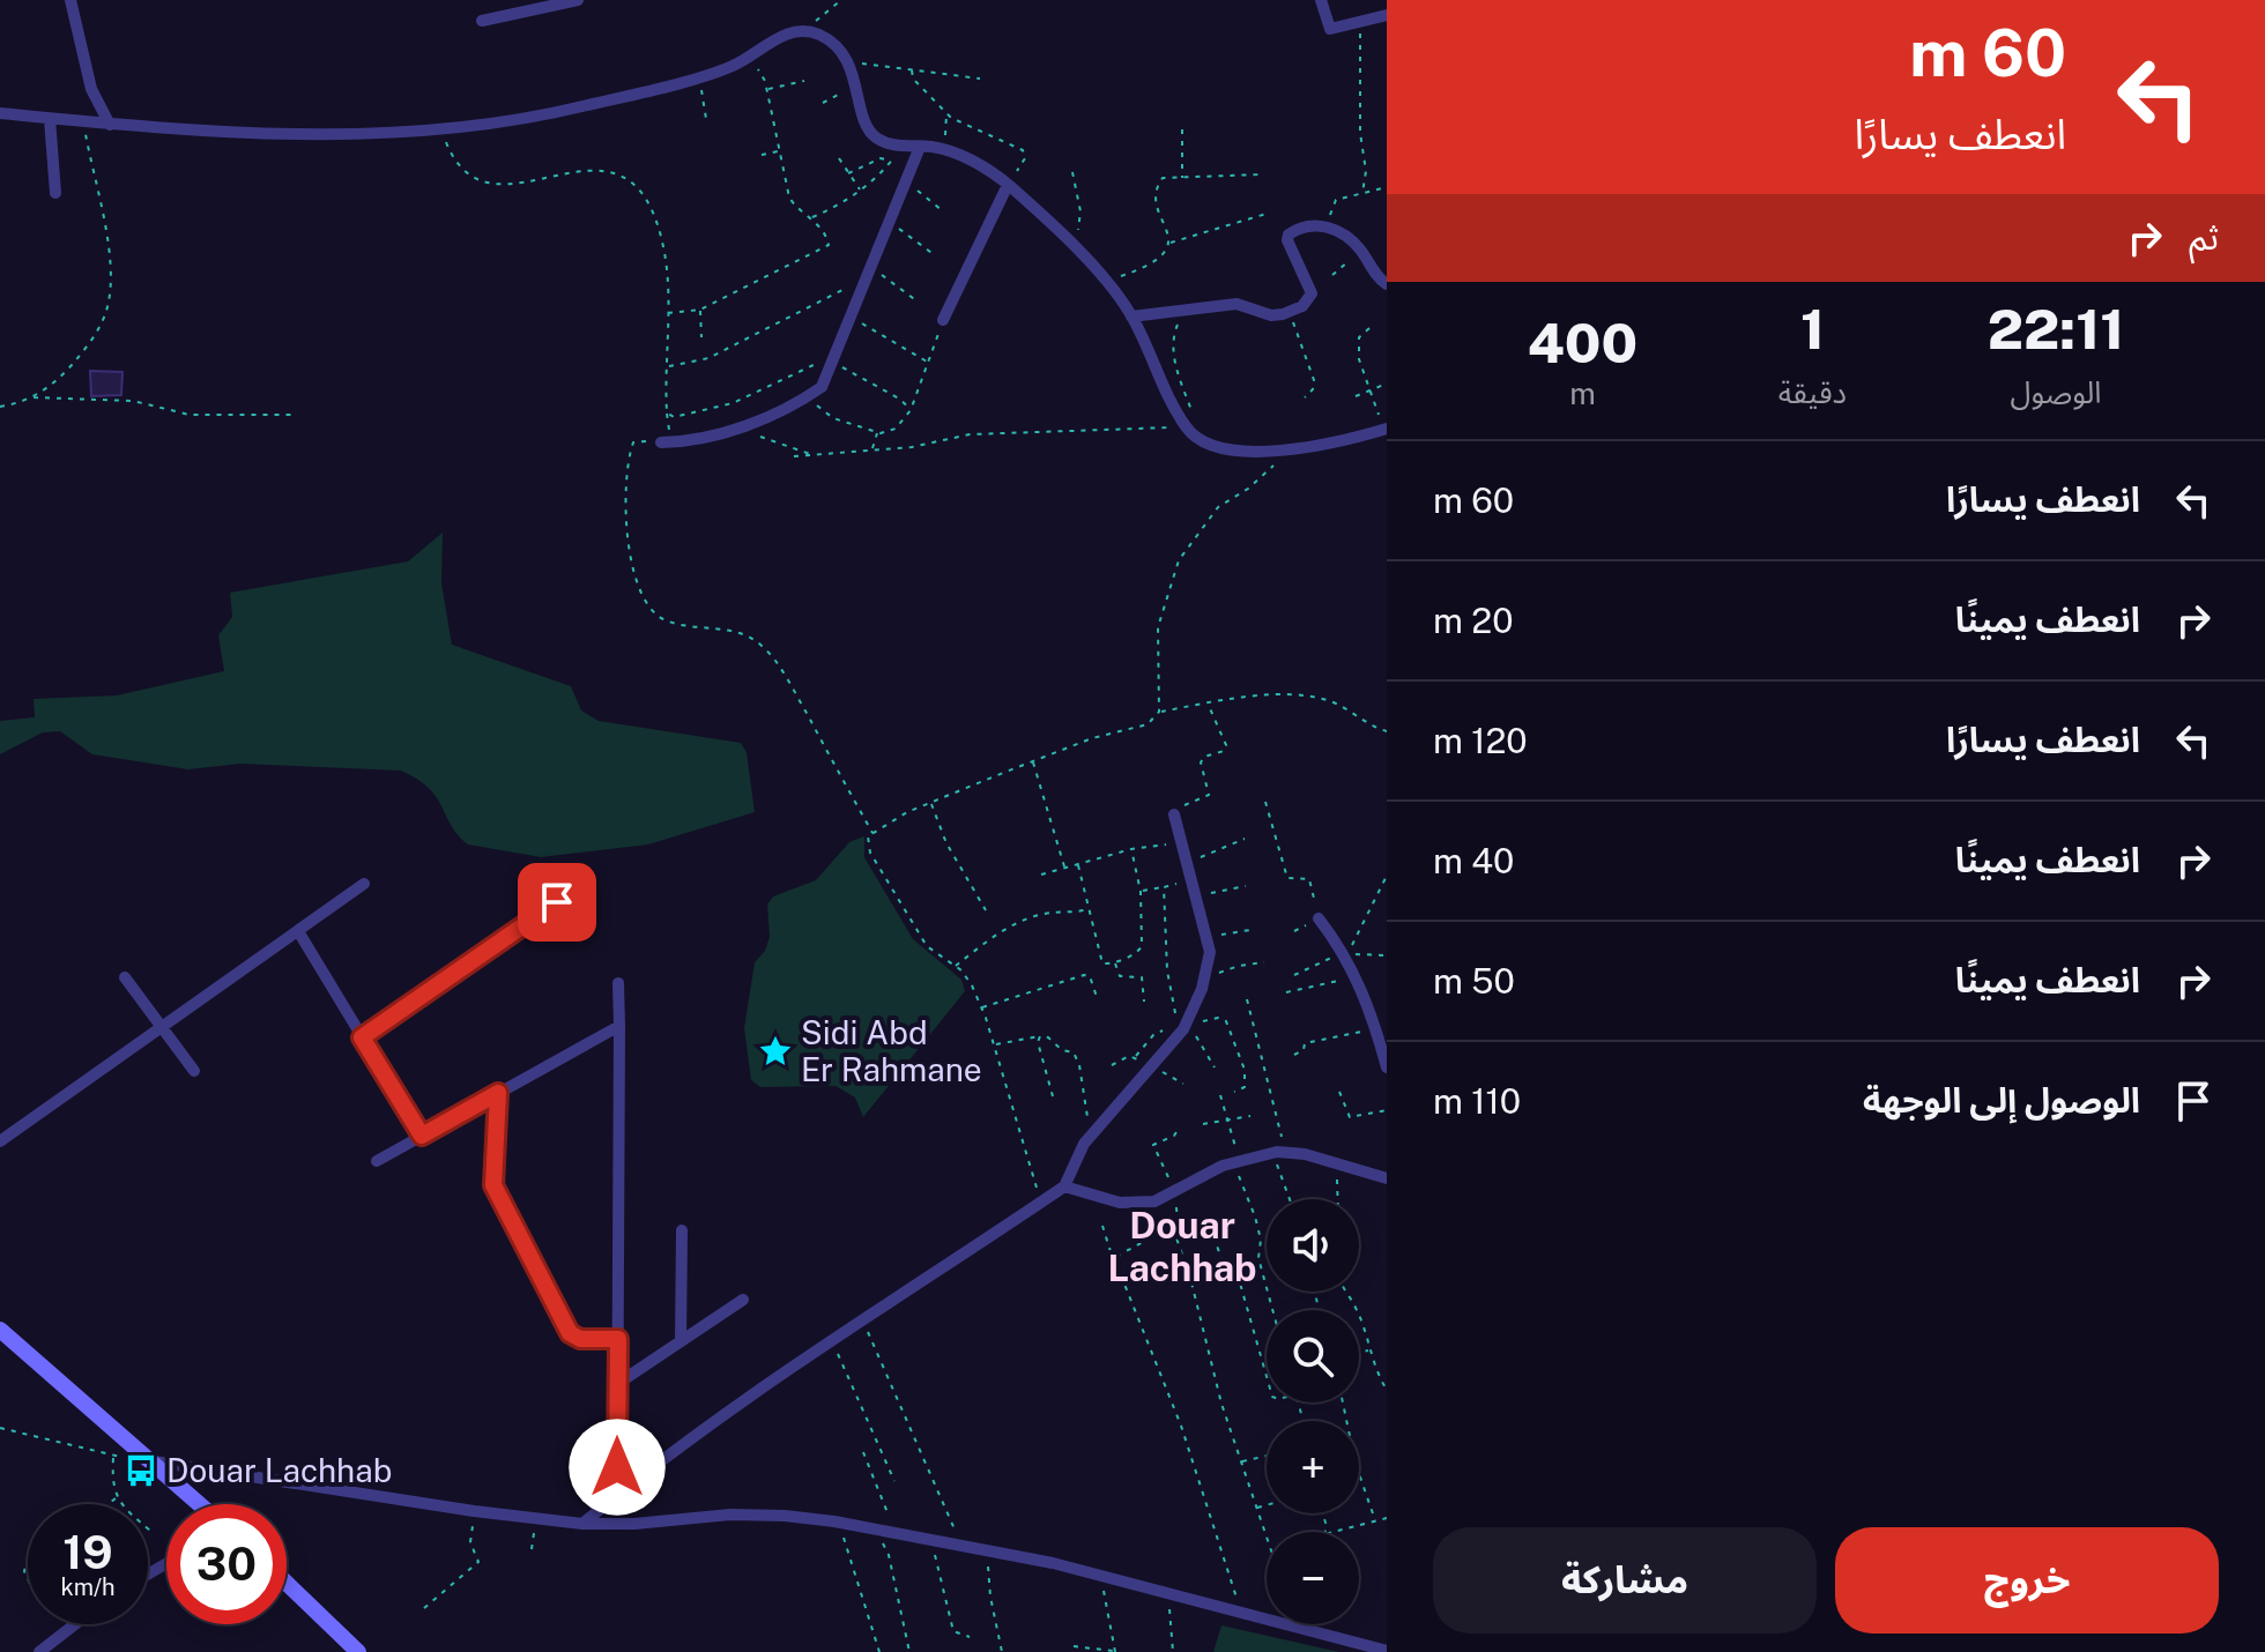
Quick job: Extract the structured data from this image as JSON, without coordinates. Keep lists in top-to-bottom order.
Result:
{
  "districts": ["Douar Lachhab"],
  "places": {
    "place": ["Sidi Abd Er Rahmane"],
    "bus stop": ["Douar Lachhab"]
  },
  "page": {
    "turn": ["60 m", "انعطف يسارًا"],
    "then": "ثم",
    "eta": [
      "22:11",
      "الوصول",
      "1",
      "دقيقة",
      "400",
      "m"
    ],
    "list": [
      {
        "name": "انعطف يسارًا",
        "value": "60 m"
      },
      {
        "name": "انعطف يمينًا",
        "value": "20 m"
      },
      {
        "name": "انعطف يسارًا",
        "value": "120 m"
      },
      {
        "name": "انعطف يمينًا",
        "value": "40 m"
      },
      {
        "name": "انعطف يمينًا",
        "value": "50 m"
      },
      {
        "name": "الوصول إلى الوجهة",
        "value": "110 m"
      }
    ],
    "map_buttons": ["+", "−"],
    "speed": "19 km/h",
    "limit": "30",
    "buttons": ["خروج", "مشاركة"]
  }
}
